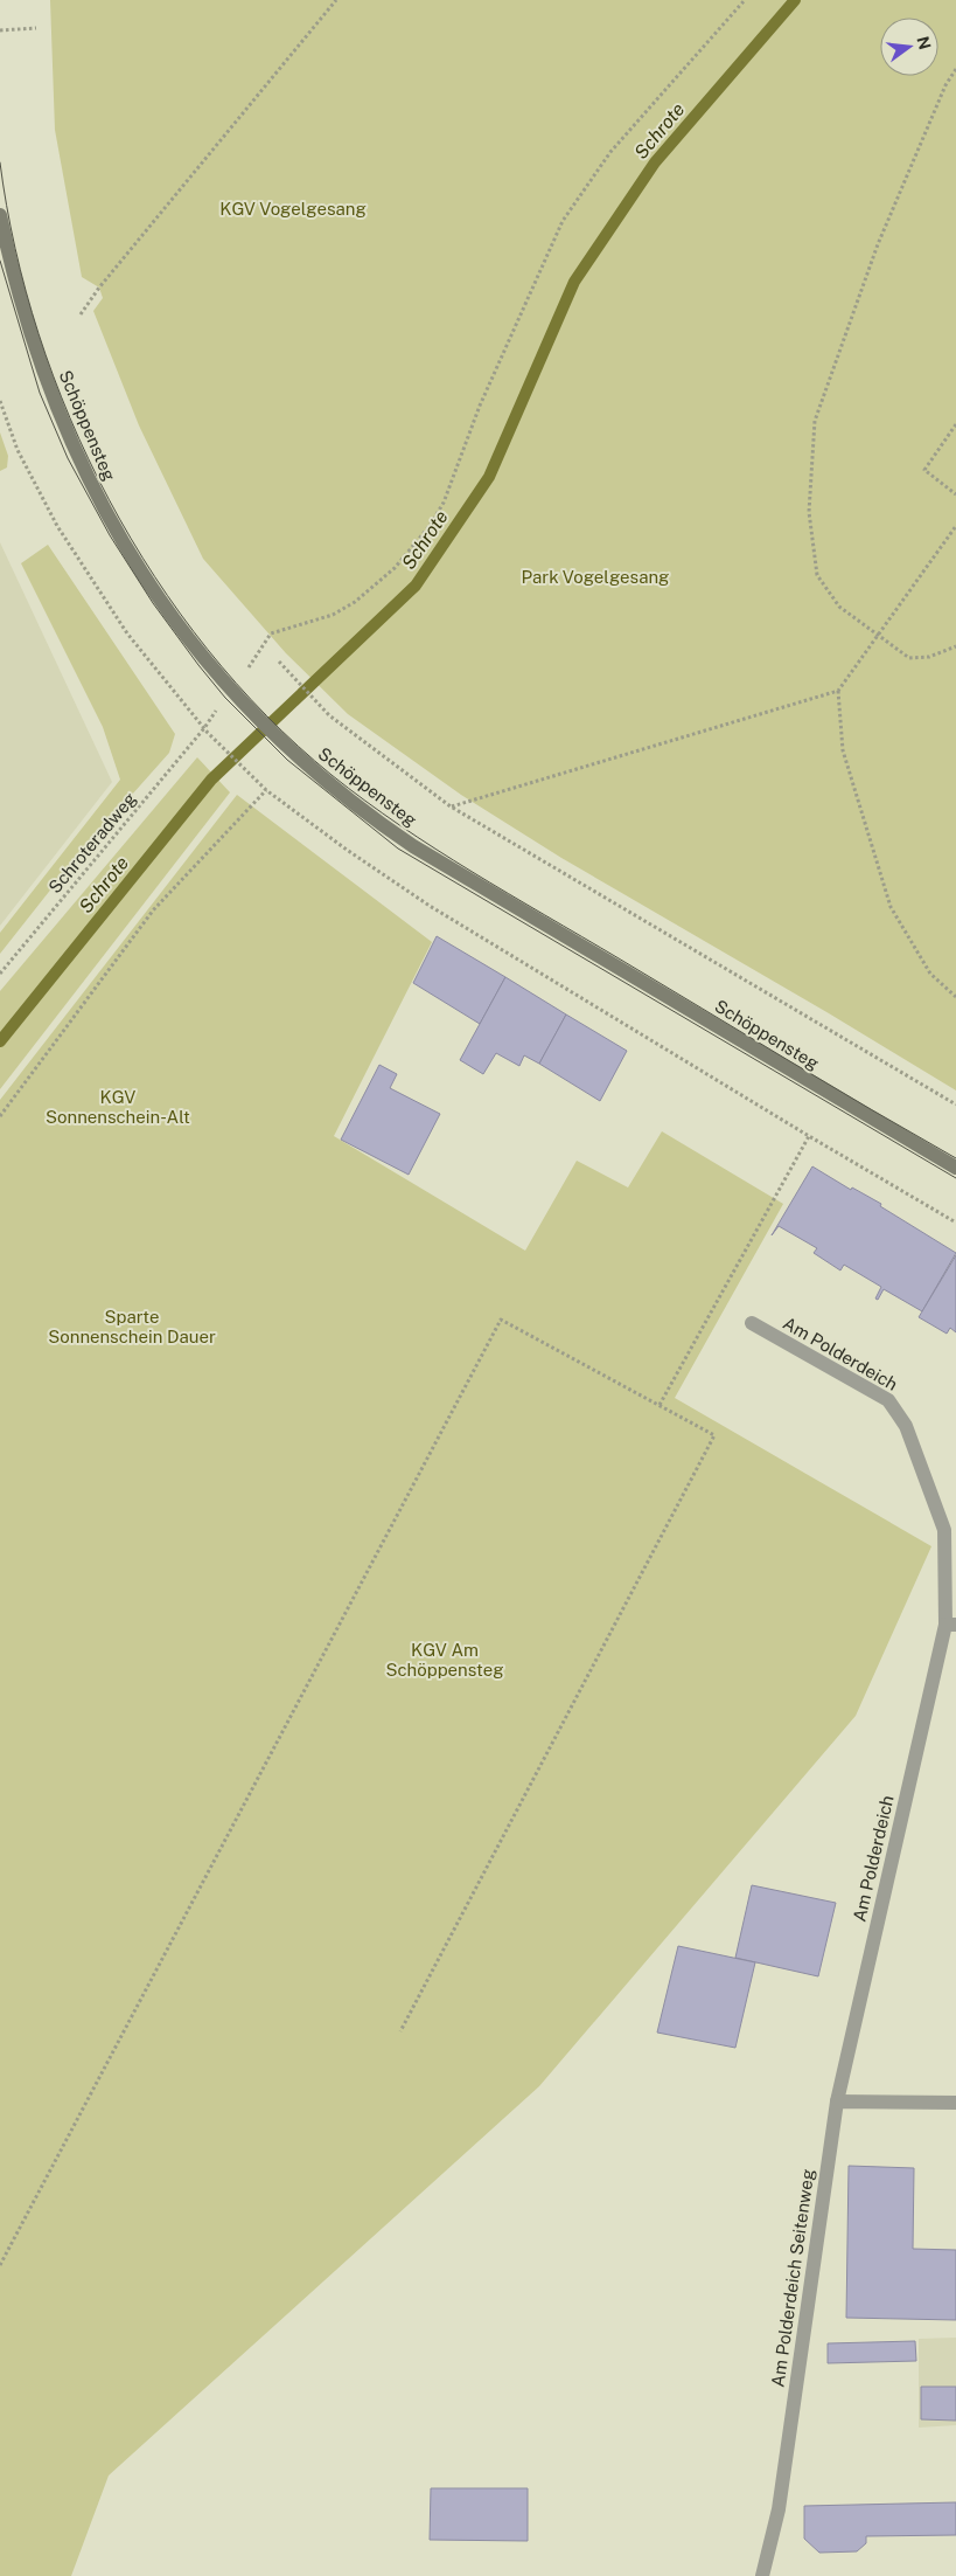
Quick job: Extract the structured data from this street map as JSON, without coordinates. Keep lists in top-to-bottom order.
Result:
{
  "streets": {
    "main road": ["Schöppensteg"],
    "street": ["Am Polderdeich", "Am Polderdeich Seitenweg"],
    "path": ["Schroteradweg"]
  },
  "crossings": [
    ["Am Polderdeich", "Am Polderdeich Seitenweg"]
  ],
  "water": ["Schrote"],
  "parks": [
    "KGV Vogelgesang",
    "Park Vogelgesang",
    "KGV Sonnenschein-Alt",
    "Sparte Sonnenschein Dauer",
    "KGV Am Schöppensteg"
  ],
  "north": "right"
}
